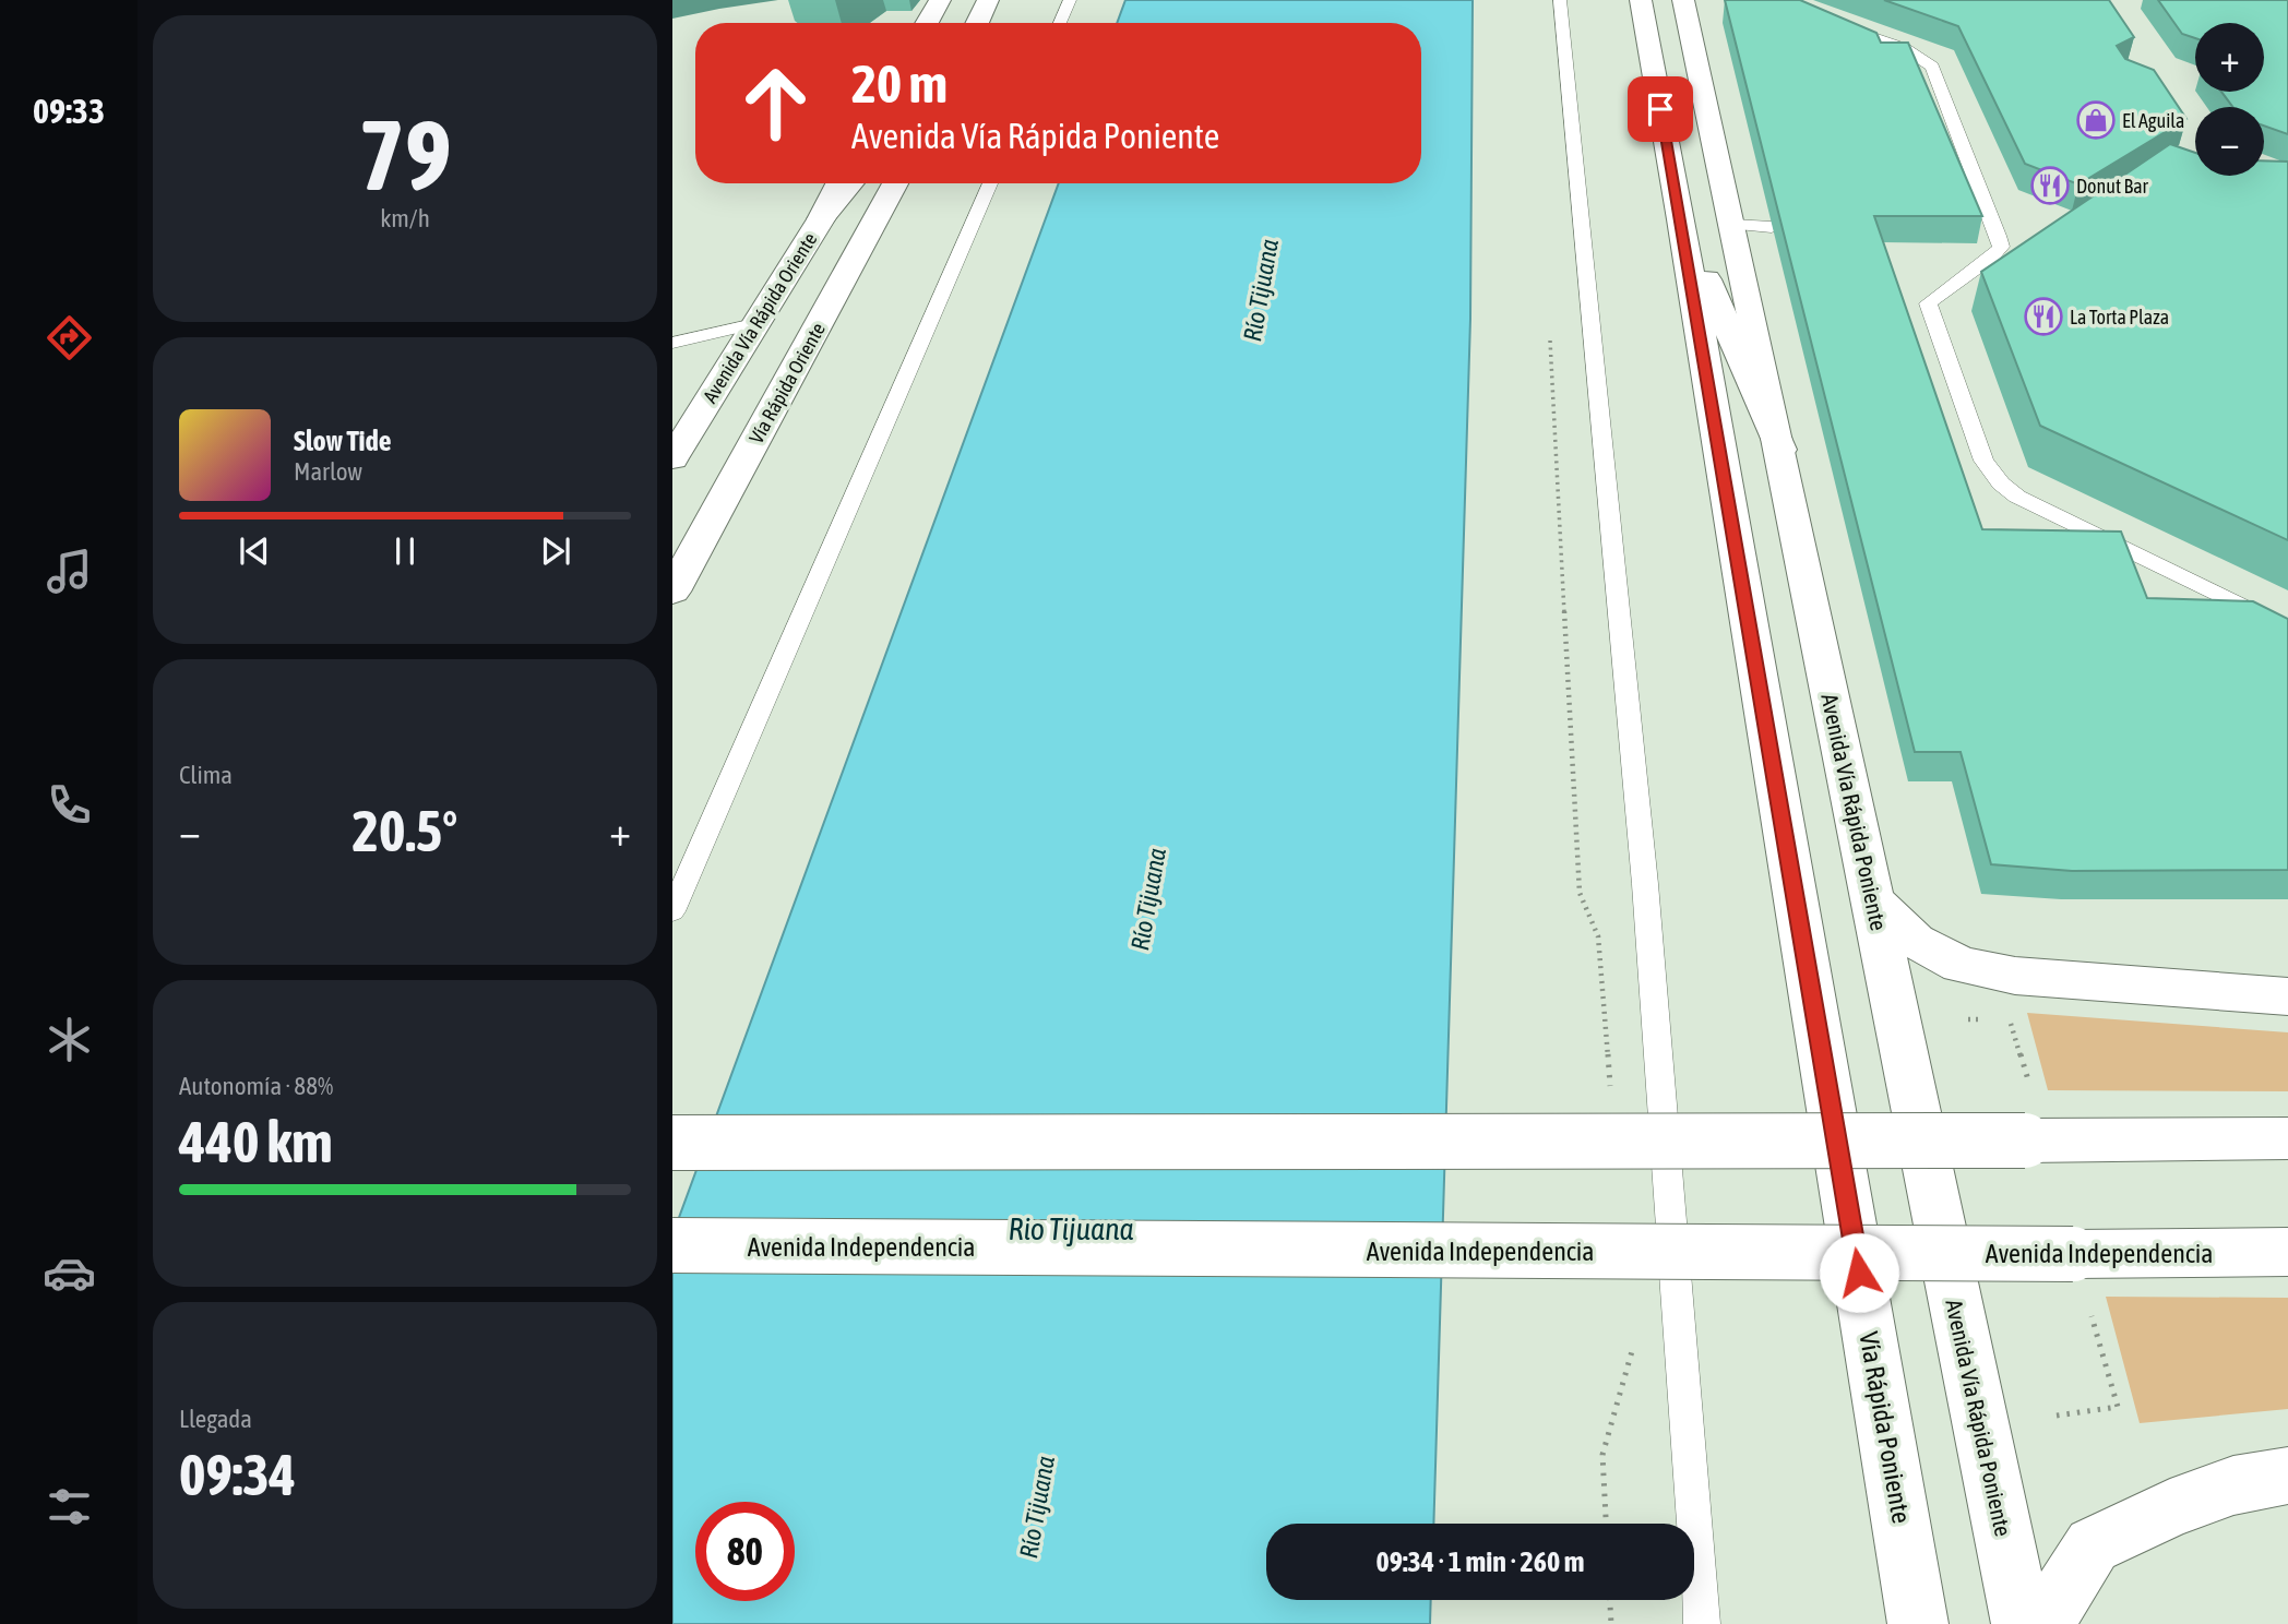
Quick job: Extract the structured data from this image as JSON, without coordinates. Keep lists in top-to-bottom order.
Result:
{
  "streets": {
    "main road": [
      "Avenida Vía Rápida Oriente",
      "Vía Rápida Oriente",
      "Avenida Vía Rápida Poniente",
      "Avenida Independencia",
      "Vía Rápida Poniente"
    ]
  },
  "water": ["Río Tijuana", "Rio Tijuana"],
  "places": {
    "shop": ["El Aguila"],
    "restaurant": ["Donut Bar", "La Torta Plaza"]
  },
  "page": {
    "tabs": "09:33",
    "tile": [
      ["79", "km/h"],
      "Clima",
      ["Autonomía · 88%", "440 km"],
      ["Llegada", "09:34"]
    ],
    "map_buttons": ["+", "−"],
    "turn": ["20 m", "Avenida Vía Rápida Poniente"],
    "song": ["Slow Tide", "Marlow"],
    "heat": ["−", "20.5°", "+"],
    "limit": "80",
    "trip": "09:34 · 1 min · 260 m"
  }
}
